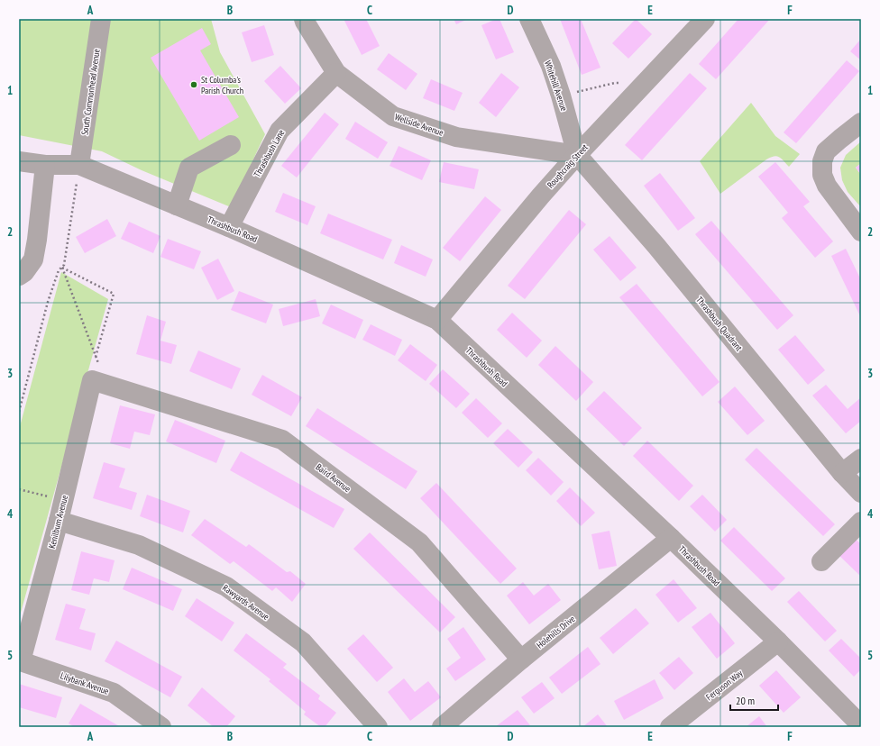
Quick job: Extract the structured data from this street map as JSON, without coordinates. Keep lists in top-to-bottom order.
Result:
{
  "streets": {
    "street": [
      "Whitehill Avenue",
      "South Commonhead Avenue",
      "Wellside Avenue",
      "Thrashbush Lane",
      "Roughcraig Street",
      "Thrashbush Road",
      "Thrashbush Quadrant",
      "Baird Avenue",
      "Kenilburn Avenue",
      "Rawyards Avenue",
      "Holehills Drive",
      "Lilybank Avenue",
      "Ferguson Way"
    ]
  },
  "crossings": [
    ["Whitehill Avenue", "Wellside Avenue"],
    ["Whitehill Avenue", "Roughcraig Street"],
    ["Whitehill Avenue", "Thrashbush Quadrant"],
    ["South Commonhead Avenue", "Thrashbush Road"],
    ["Wellside Avenue", "Thrashbush Lane"],
    ["Wellside Avenue", "Roughcraig Street"],
    ["Wellside Avenue", "Thrashbush Quadrant"],
    ["Thrashbush Lane", "Thrashbush Road"],
    ["Roughcraig Street", "Thrashbush Road"],
    ["Roughcraig Street", "Thrashbush Quadrant"],
    ["Thrashbush Road", "Holehills Drive"],
    ["Thrashbush Road", "Ferguson Way"],
    ["Baird Avenue", "Kenilburn Avenue"],
    ["Baird Avenue", "Holehills Drive"],
    ["Kenilburn Avenue", "Rawyards Avenue"],
    ["Kenilburn Avenue", "Lilybank Avenue"]
  ],
  "places": ["St Columba's Parish Church"],
  "scale_bar": "20 m",
  "grid": {
    "columns": [
      "A",
      "B",
      "C",
      "D",
      "E",
      "F"
    ],
    "rows": [
      "1",
      "2",
      "3",
      "4",
      "5"
    ]
  }
}
